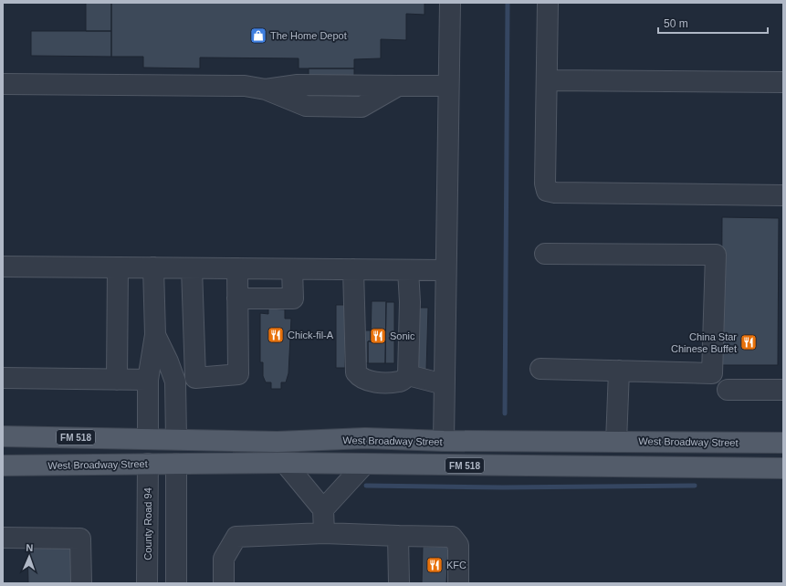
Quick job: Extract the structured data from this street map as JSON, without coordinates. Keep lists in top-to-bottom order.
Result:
{
  "streets": {
    "main road": ["FM 518", "West Broadway Street"],
    "street": ["County Road 94"]
  },
  "crossings": [
    ["West Broadway Street", "County Road 94"]
  ],
  "places": {
    "shop": ["The Home Depot"],
    "restaurant": [
      "Chick-fil-A",
      "Sonic",
      "China Star Chinese Buffet",
      "KFC"
    ]
  },
  "scale_bar": "50 m",
  "north": "top"
}
